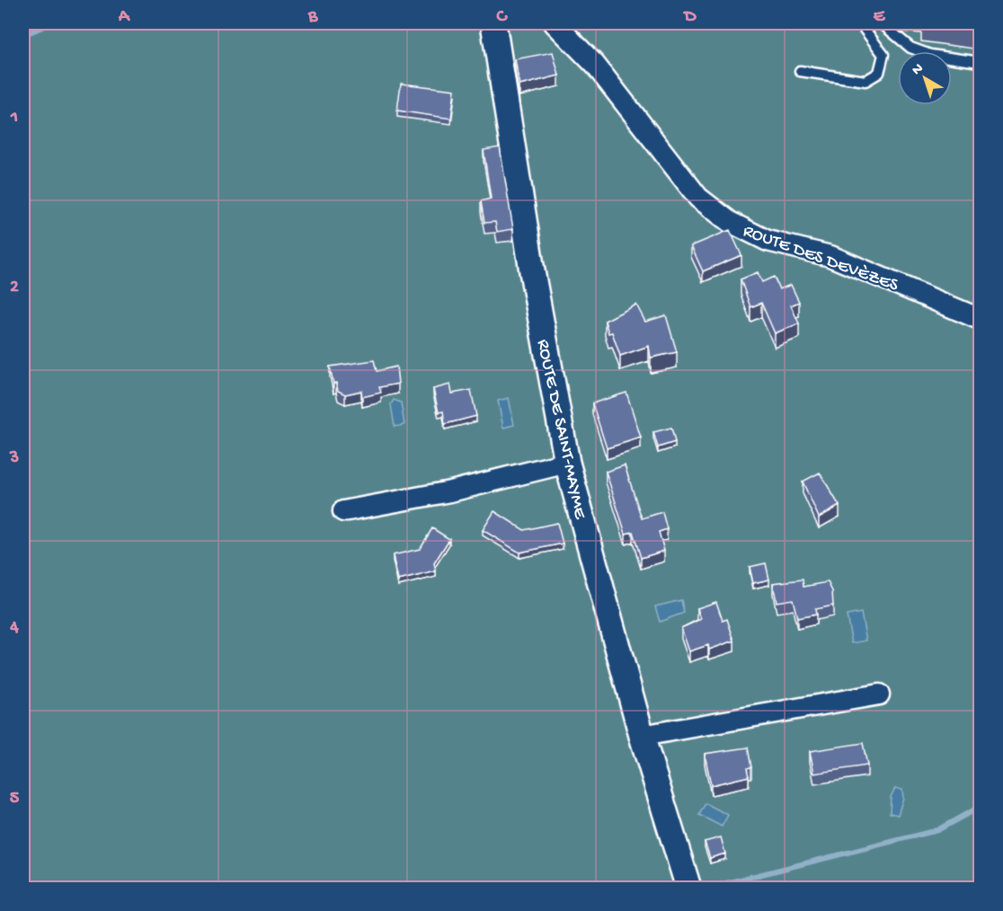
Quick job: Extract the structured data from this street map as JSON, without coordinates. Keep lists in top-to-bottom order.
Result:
{
  "streets": {
    "street": ["ROUTE DES DEVÈZES", "ROUTE DE SAINT-MAYME"]
  },
  "north": "top left",
  "grid": {
    "columns": [
      "A",
      "B",
      "C",
      "D",
      "E"
    ],
    "rows": [
      "1",
      "2",
      "3",
      "4",
      "5"
    ]
  }
}
